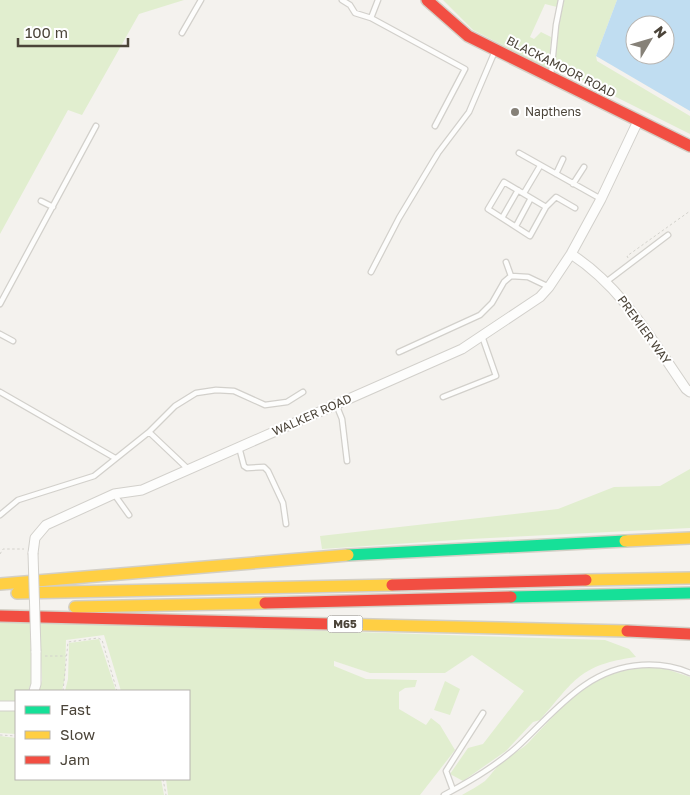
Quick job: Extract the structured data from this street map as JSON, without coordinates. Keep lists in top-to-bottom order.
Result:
{
  "streets": {
    "main road": ["BLACKAMOOR ROAD", "M65"],
    "street": ["PREMIER WAY", "WALKER ROAD"]
  },
  "crossings": [
    ["BLACKAMOOR ROAD", "WALKER ROAD"],
    ["PREMIER WAY", "WALKER ROAD"]
  ],
  "places": ["Napthens"],
  "legend": ["Fast", "Slow", "Jam"],
  "scale_bar": "100 m",
  "north": "top right"
}
